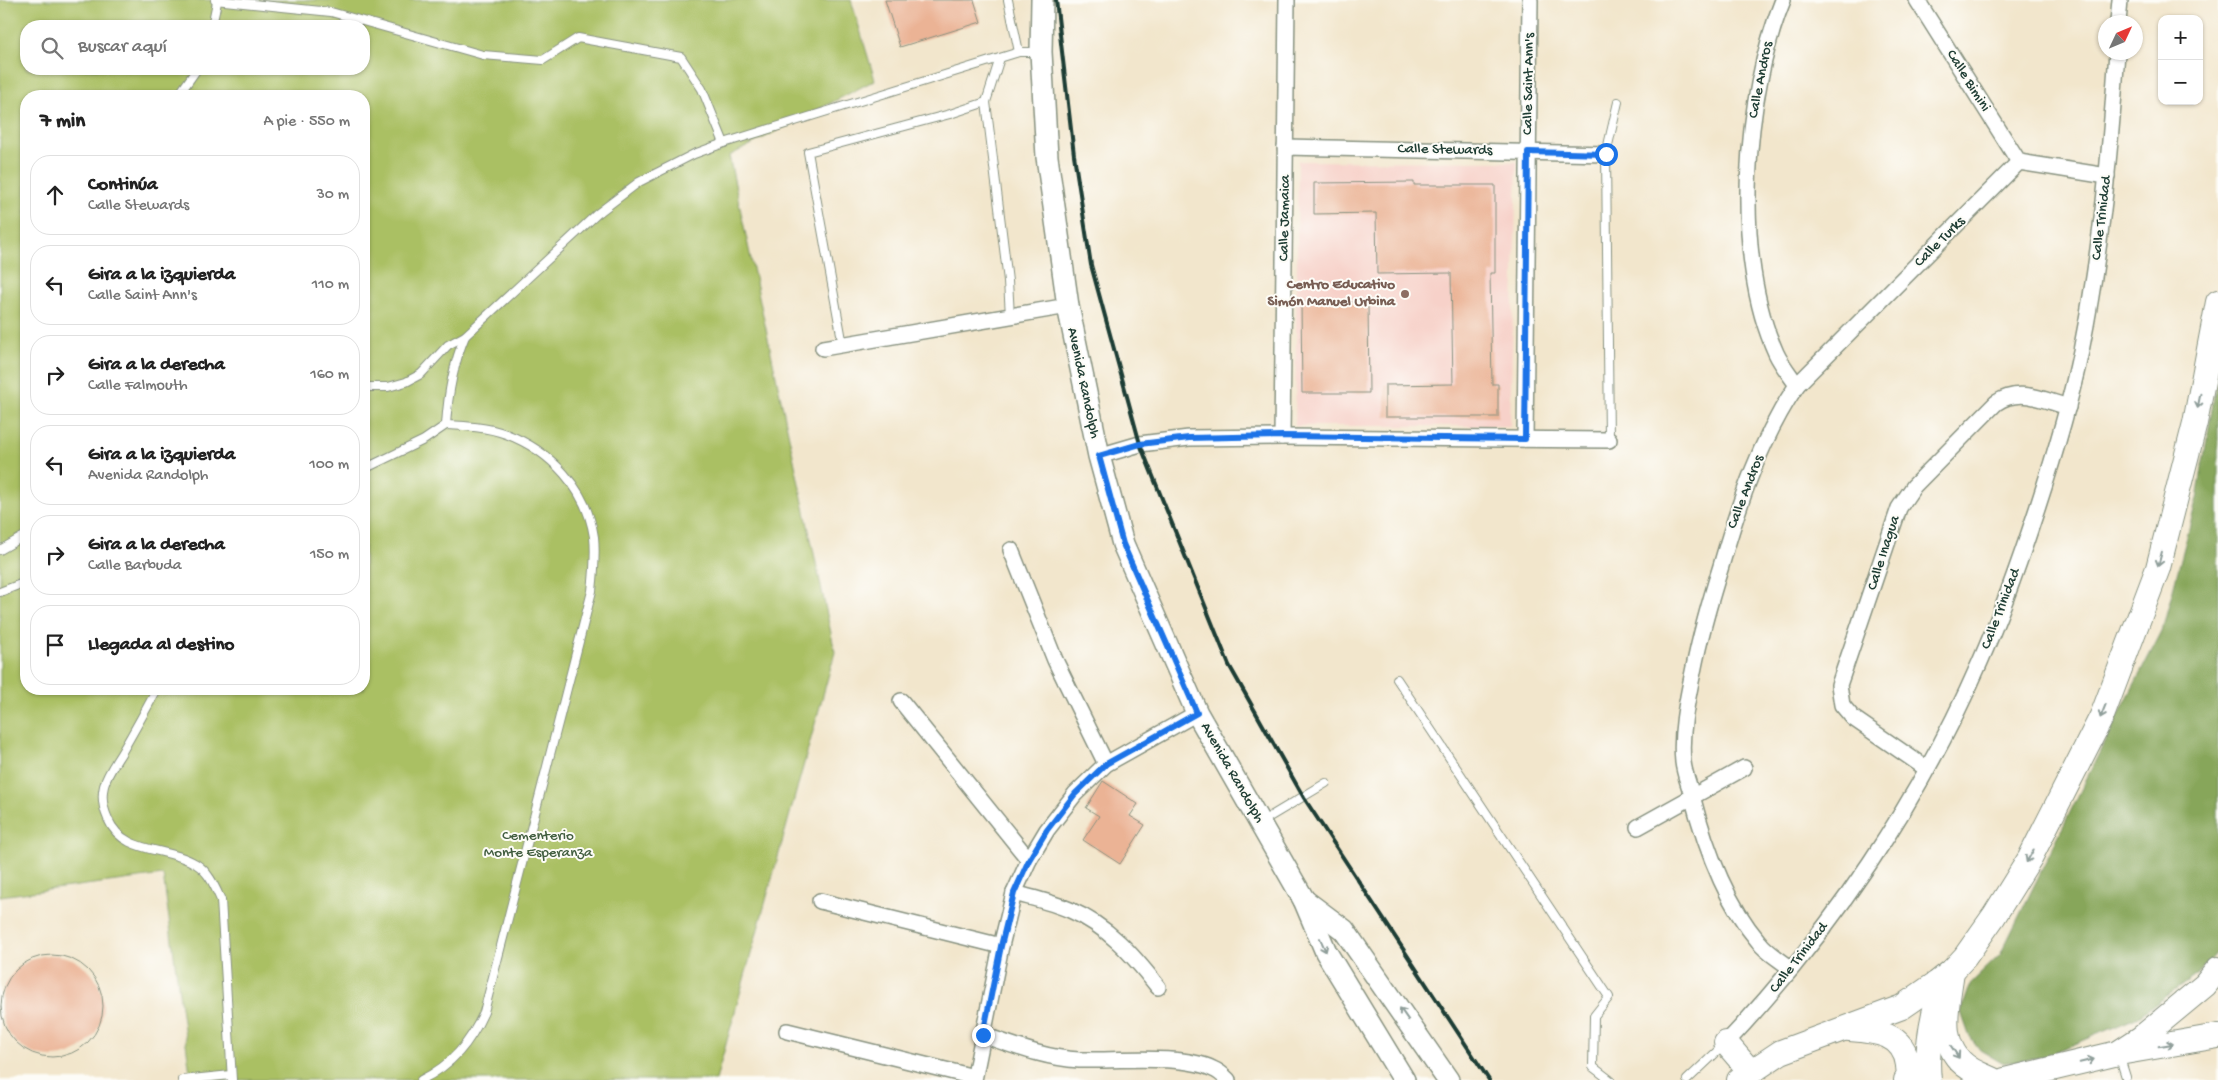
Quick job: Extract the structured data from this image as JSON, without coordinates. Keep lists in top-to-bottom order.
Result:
{
  "streets": {
    "main road": ["Avenida Randolph"],
    "street": [
      "Calle Andros",
      "Calle Bimini",
      "Calle Saint Ann's",
      "Calle Stewards",
      "Calle Jamaica",
      "Calle Trinidad",
      "Calle Turks",
      "Calle Inagua"
    ]
  },
  "crossings": [
    ["Calle Andros", "Calle Trinidad"],
    ["Calle Andros", "Calle Turks"],
    ["Calle Bimini", "Calle Turks"],
    ["Calle Saint Ann's", "Calle Stewards"],
    ["Calle Stewards", "Calle Jamaica"],
    ["Calle Trinidad", "Calle Inagua"]
  ],
  "parks": ["Cementerio Monte Esperanza"],
  "places": ["Centro Educativo Simón Manuel Urbina"],
  "north": "top right",
  "page": {
    "map_buttons": ["+", "−"],
    "search": "Buscar aquí",
    "heading": ["7 min", "A pie · 550 m"],
    "list": [
      ["Continúa", "Calle Stewards", "30 m"],
      ["Gira a la izquierda", "Calle Saint Ann's", "110 m"],
      ["Gira a la derecha", "Calle Falmouth", "160 m"],
      ["Gira a la izquierda", "Avenida Randolph", "100 m"],
      ["Gira a la derecha", "Calle Barbuda", "150 m"],
      "Llegada al destino"
    ]
  }
}
